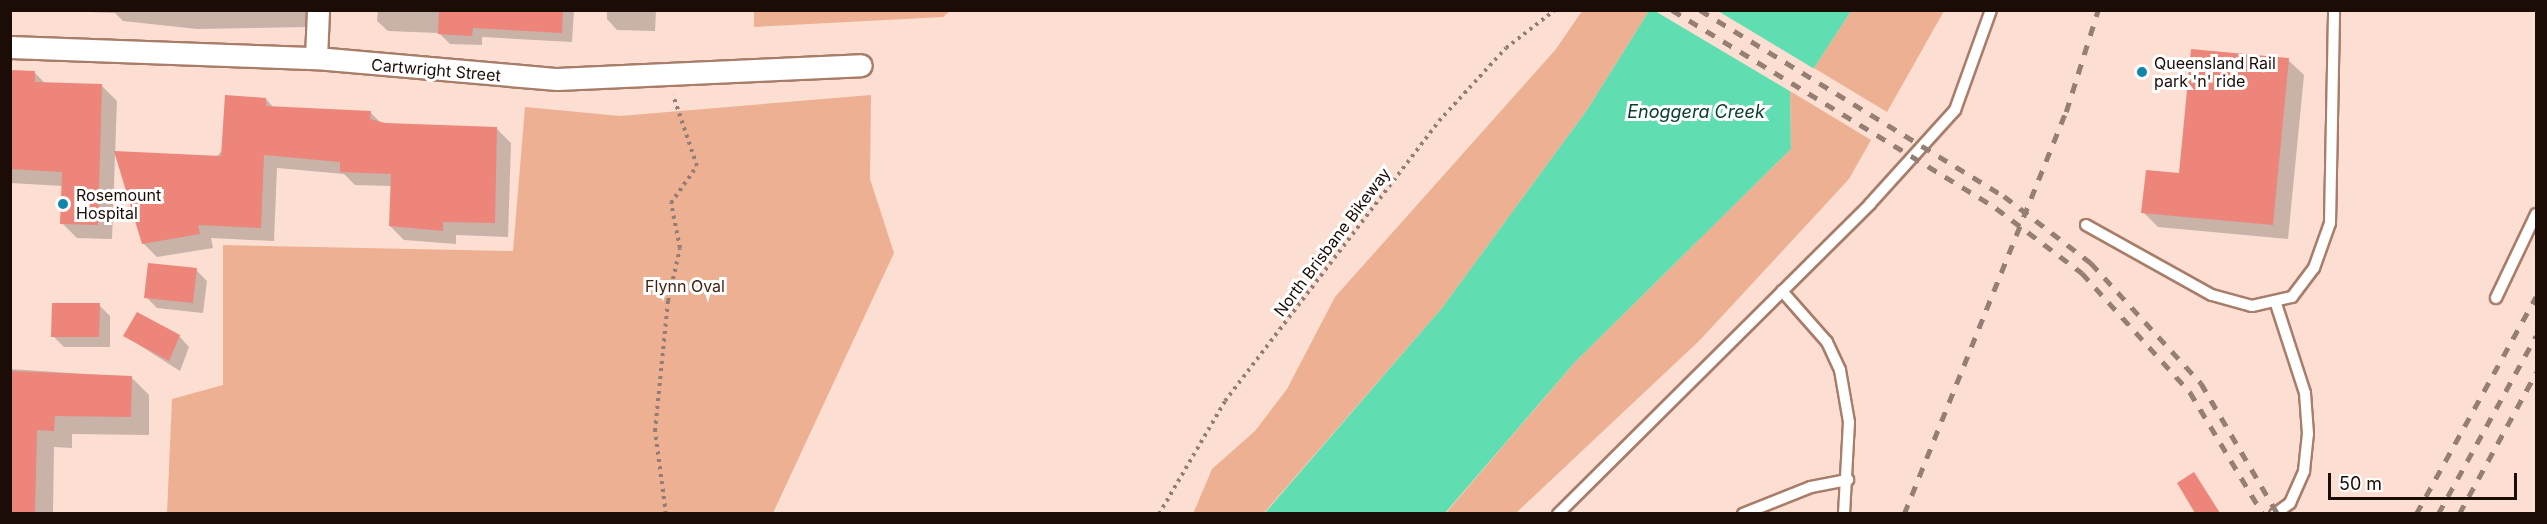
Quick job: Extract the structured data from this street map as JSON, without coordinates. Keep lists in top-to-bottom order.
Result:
{
  "streets": {
    "street": ["Cartwright Street"],
    "path": ["North Brisbane Bikeway"]
  },
  "water": ["Enoggera Creek"],
  "parks": ["Flynn Oval"],
  "places": ["Queensland Rail park 'n' ride", "Rosemount Hospital"],
  "scale_bar": "50 m"
}
